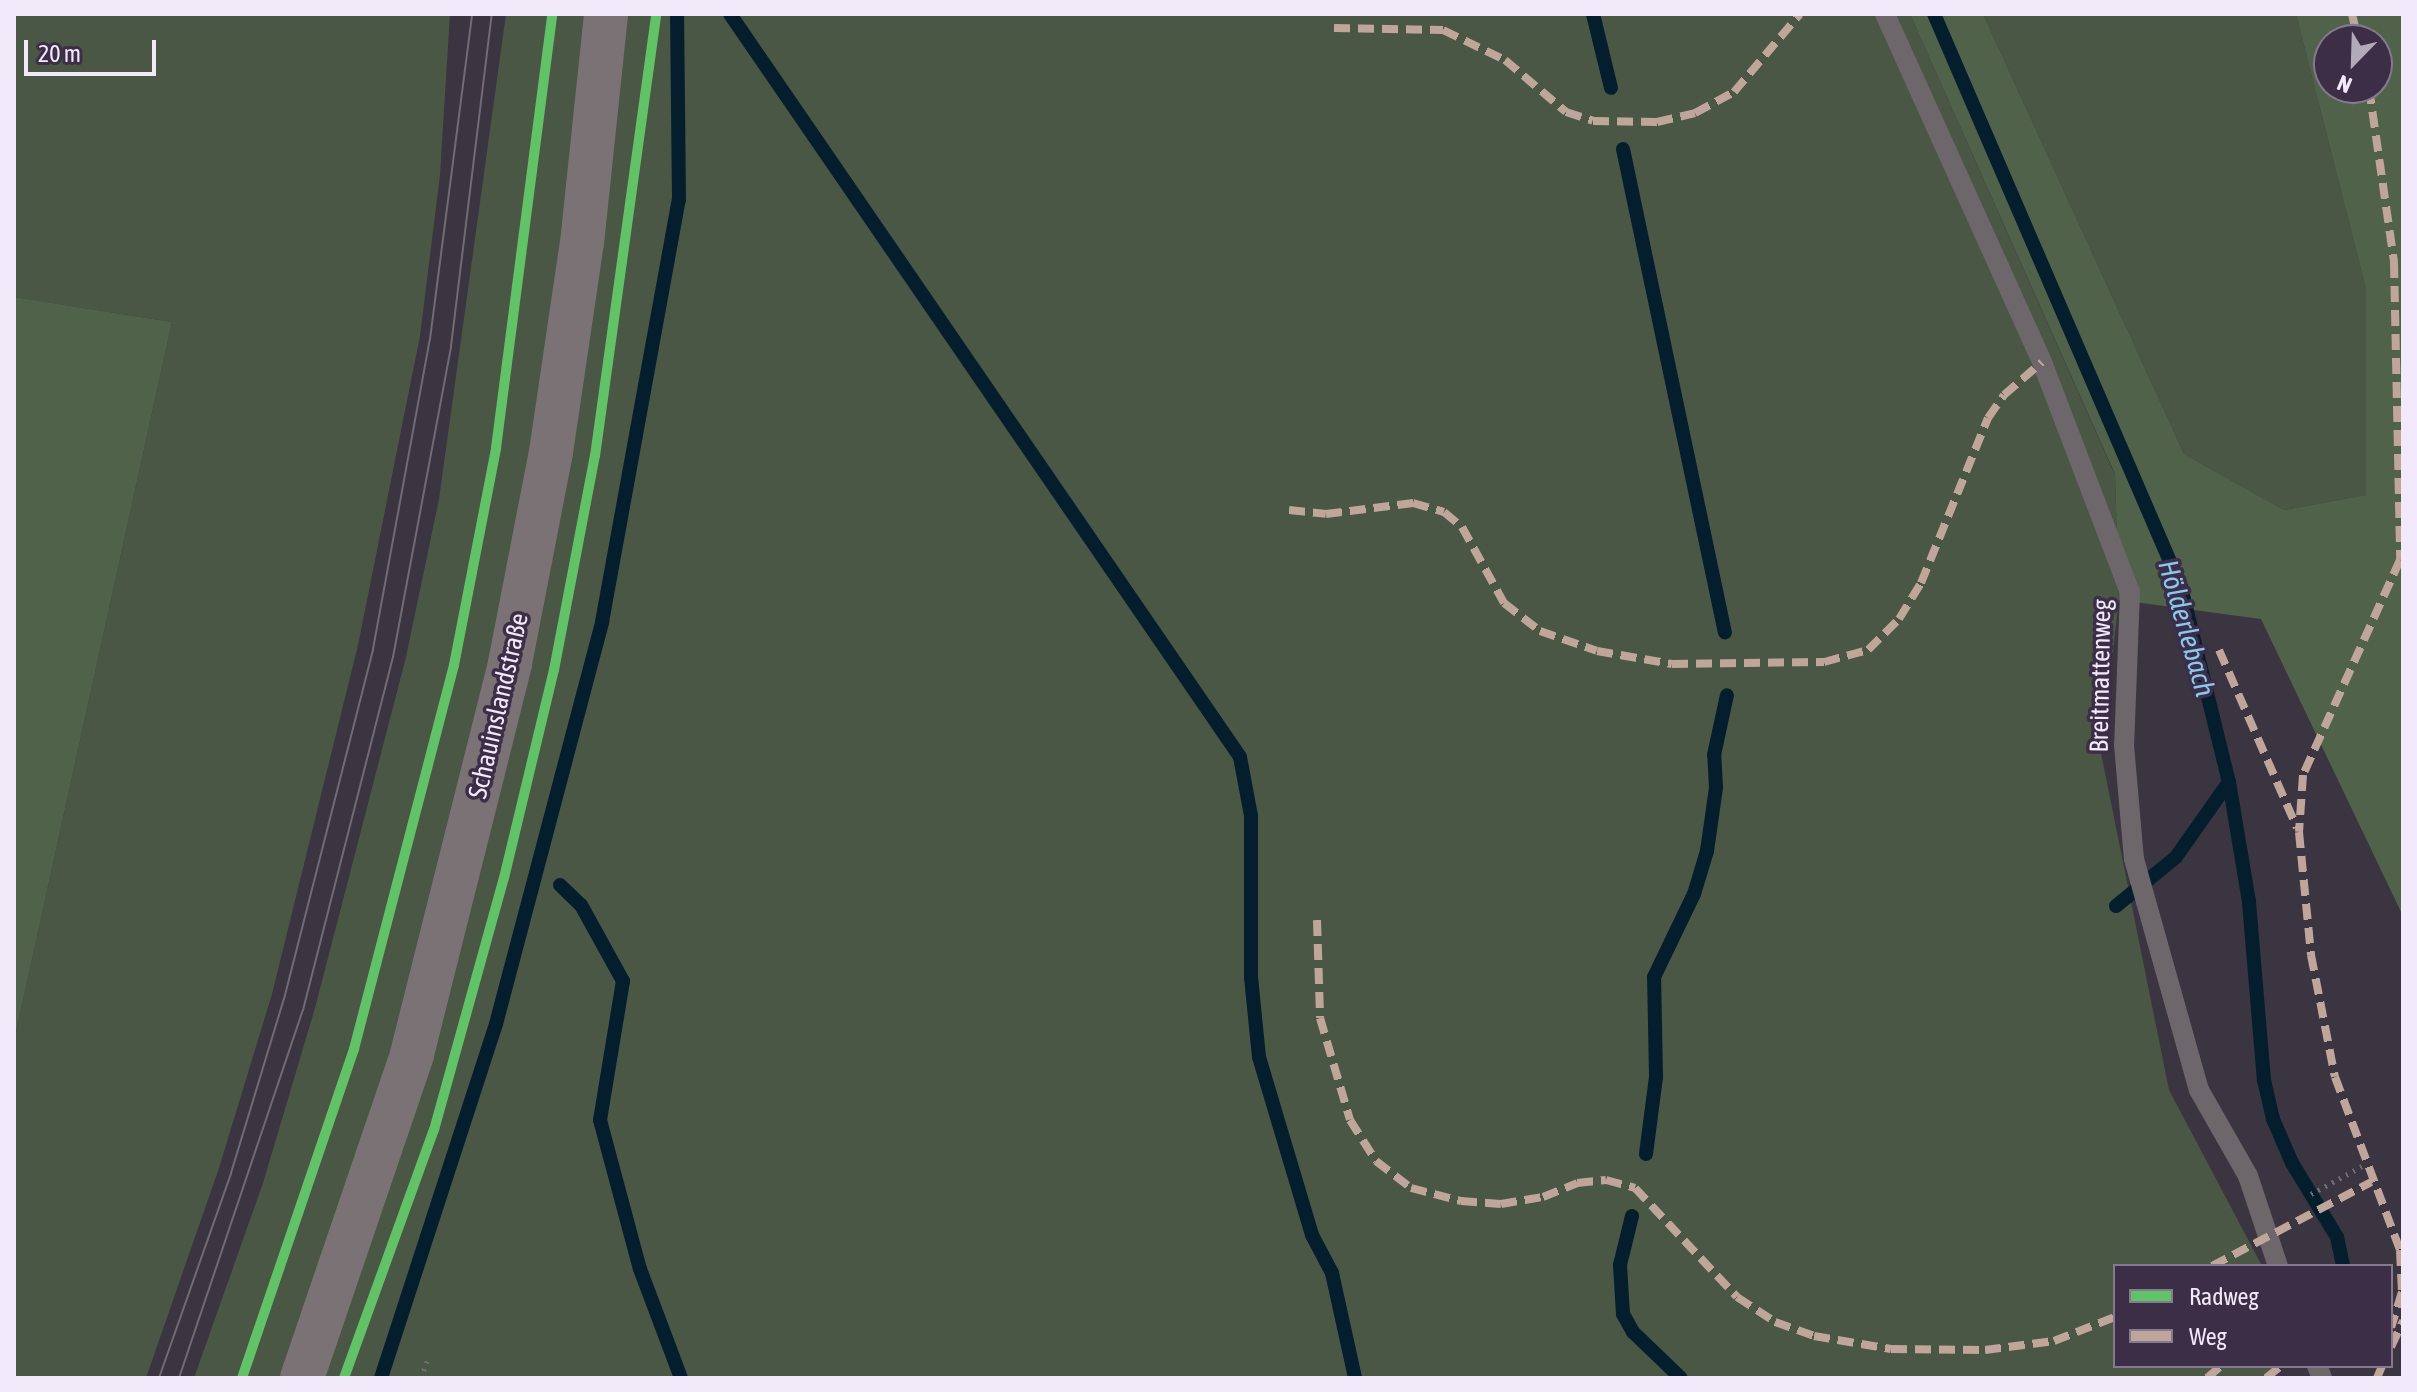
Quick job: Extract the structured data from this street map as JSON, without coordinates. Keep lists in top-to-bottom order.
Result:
{
  "streets": {
    "main road": ["Schauinslandstraße"],
    "lane": ["Breitmattenweg"]
  },
  "water": ["Hölderlebach"],
  "legend": ["Radweg", "Weg"],
  "scale_bar": "20 m",
  "north": "bottom left"
}
